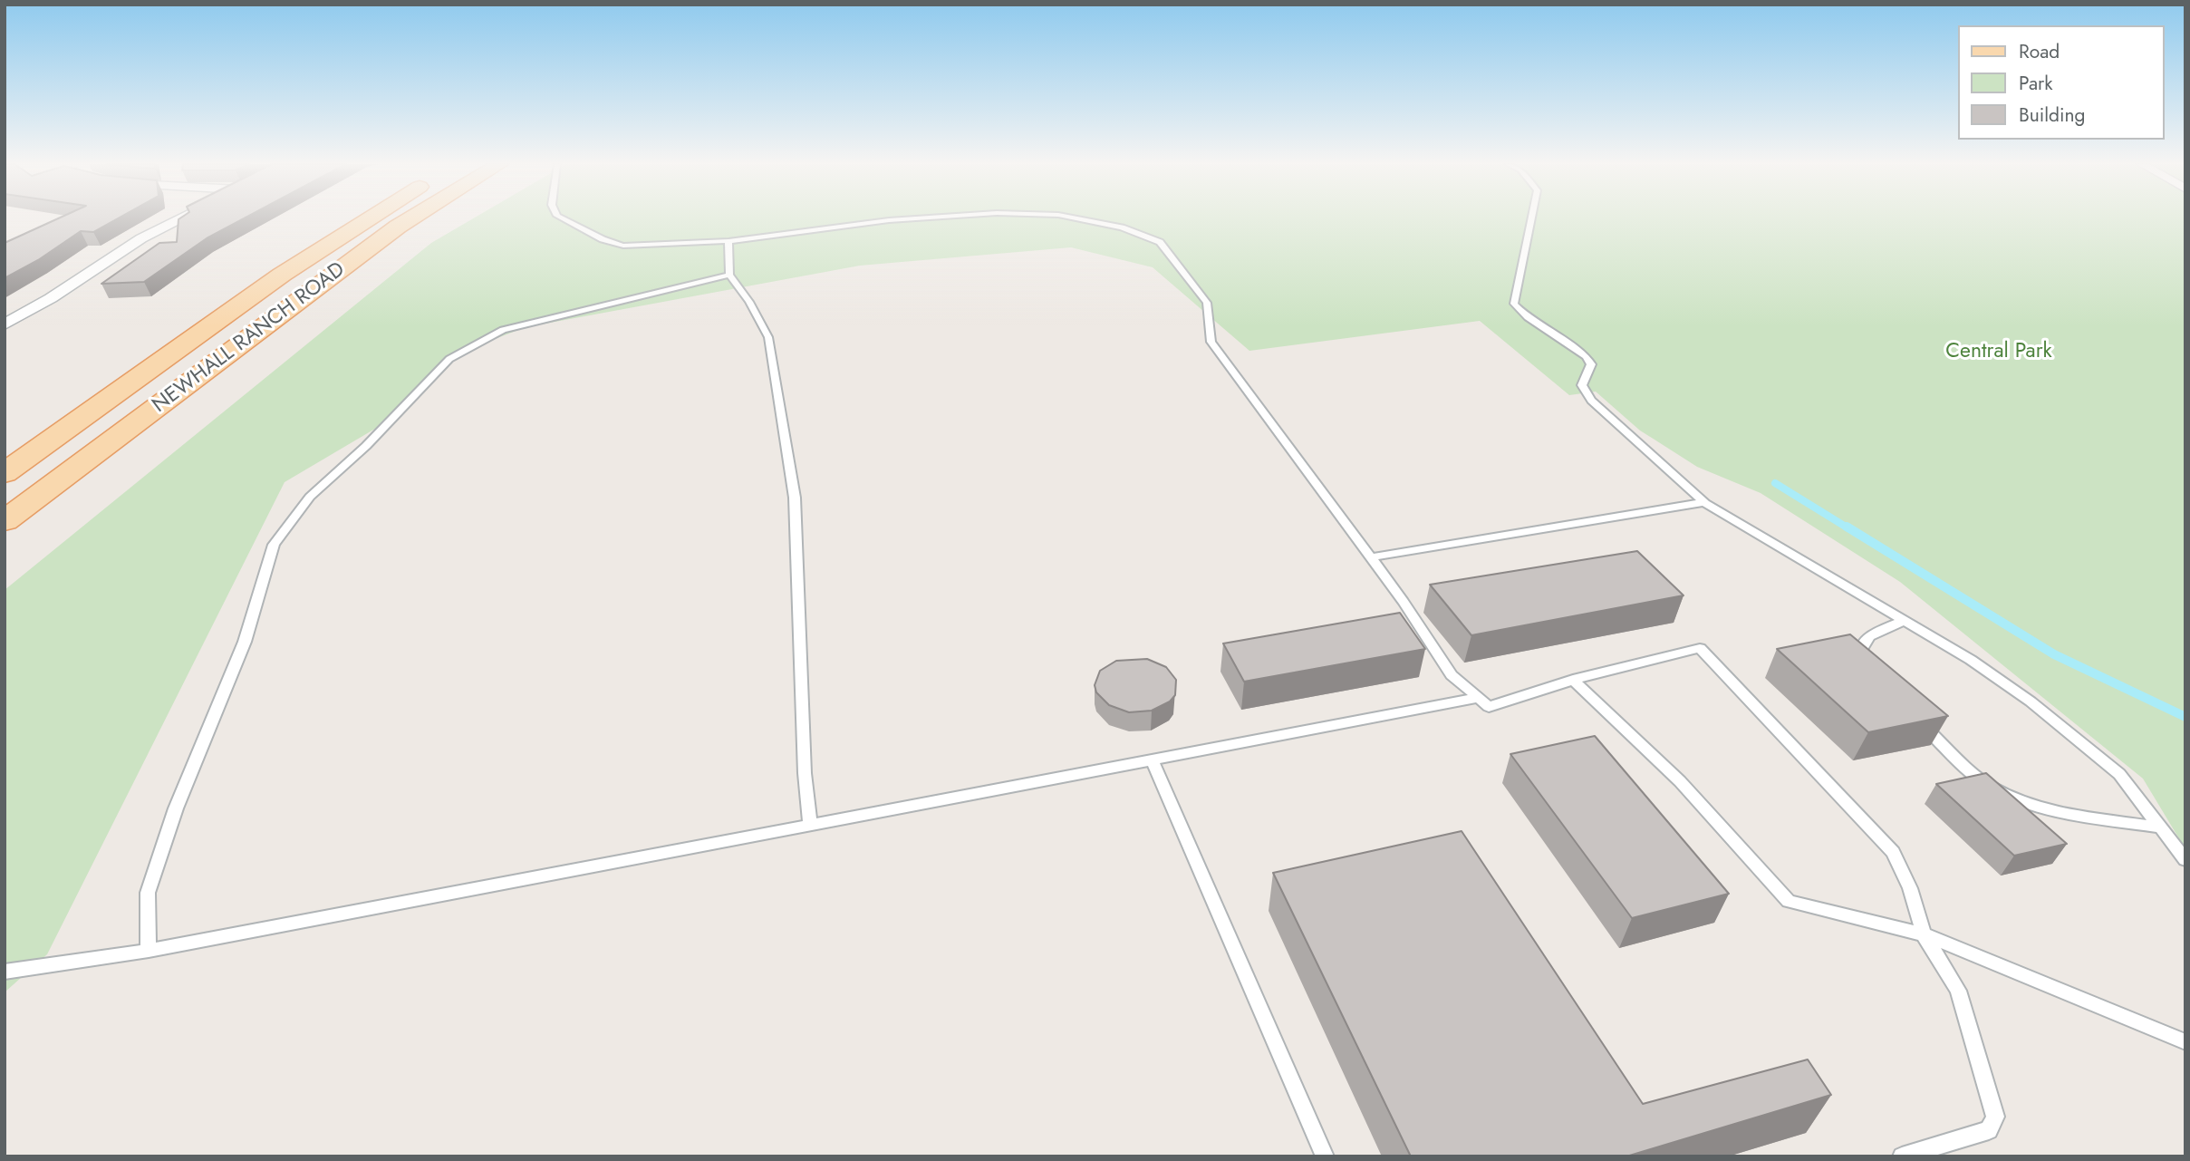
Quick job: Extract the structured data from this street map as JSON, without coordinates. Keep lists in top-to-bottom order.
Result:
{
  "streets": {
    "main road": ["NEWHALL RANCH ROAD"]
  },
  "parks": ["Central Park"],
  "legend": ["Road", "Park", "Building"]
}
